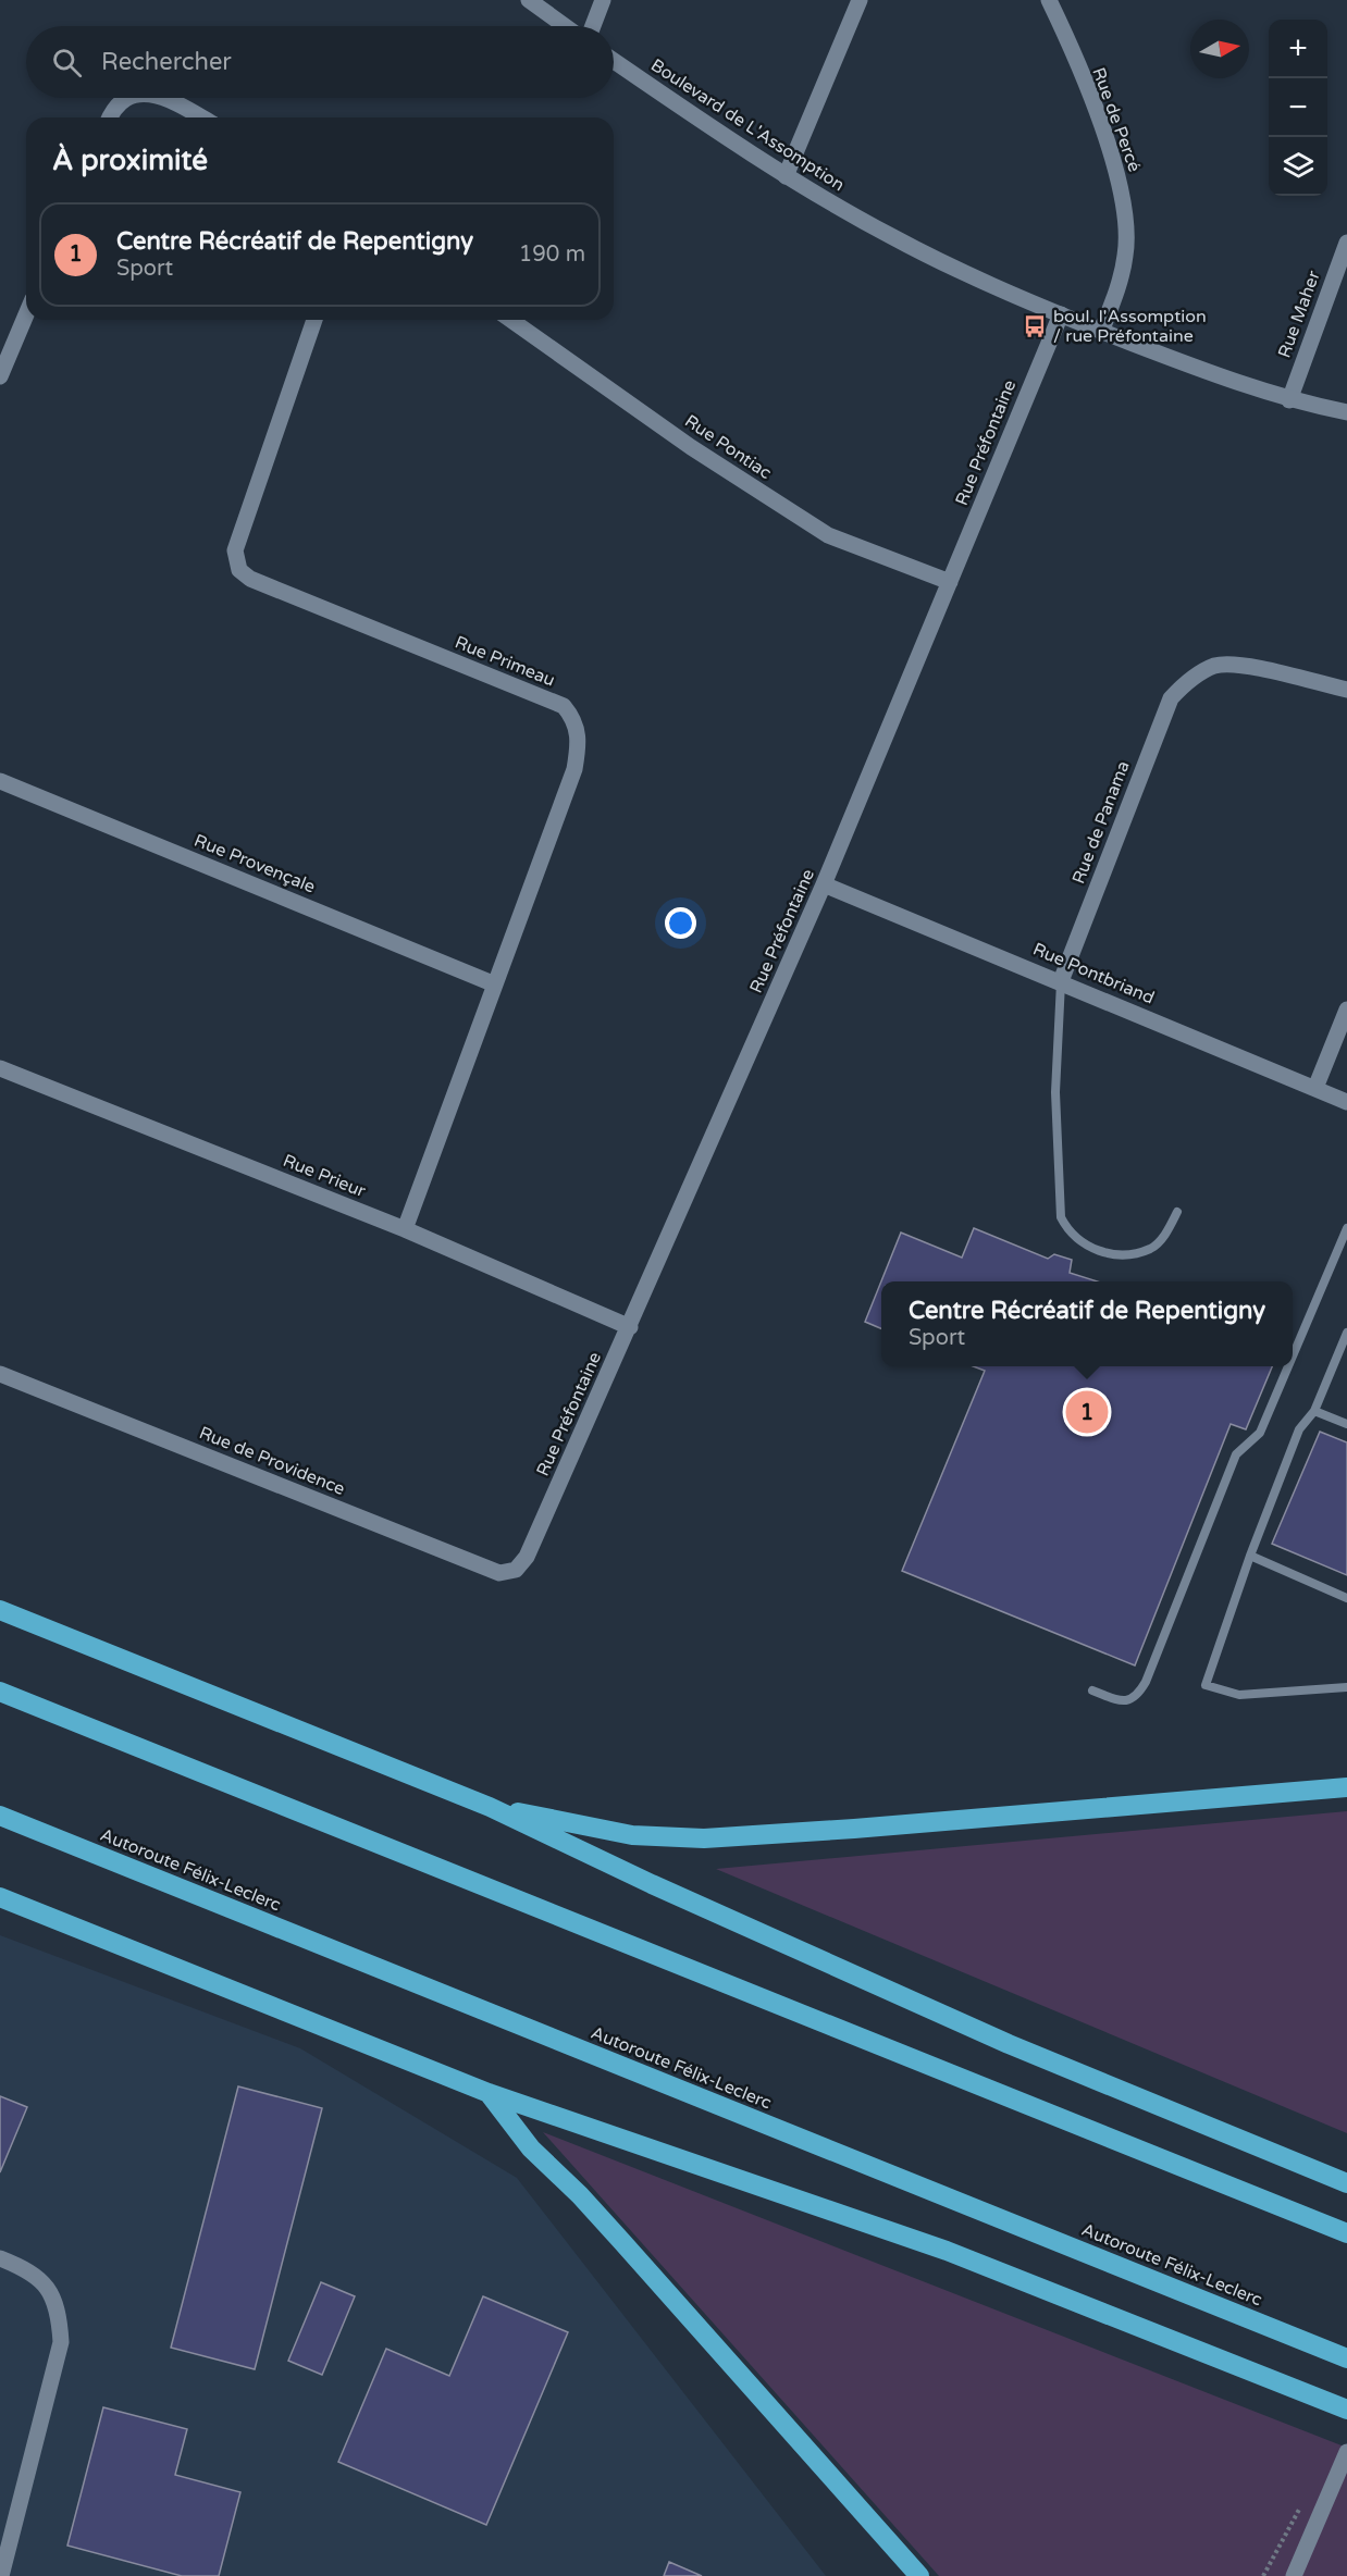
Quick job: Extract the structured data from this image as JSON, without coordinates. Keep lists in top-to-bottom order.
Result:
{
  "streets": {
    "highway": ["Autoroute Félix-Leclerc"],
    "street": [
      "Rue de Percé",
      "Boulevard de L'Assomption",
      "Rue Maher",
      "Rue Préfontaine",
      "Rue Pontiac",
      "Rue Primeau",
      "Rue de Panama",
      "Rue Provençale",
      "Rue Pontbriand",
      "Rue Prieur",
      "Rue de Providence"
    ]
  },
  "crossings": [
    ["Rue de Percé", "Boulevard de L'Assomption"],
    ["Boulevard de L'Assomption", "Rue Maher"],
    ["Boulevard de L'Assomption", "Rue Préfontaine"],
    ["Rue Préfontaine", "Rue Pontiac"],
    ["Rue Préfontaine", "Rue Pontbriand"],
    ["Rue Préfontaine", "Rue Prieur"],
    ["Rue Préfontaine", "Rue de Providence"],
    ["Rue Primeau", "Rue Provençale"],
    ["Rue Primeau", "Rue Prieur"],
    ["Rue de Panama", "Rue Pontbriand"]
  ],
  "places": {
    "bus stop": ["boul. l'Assomption / rue Préfontaine"]
  },
  "north": "right",
  "page": {
    "map_buttons": ["+", "−"],
    "search": "Rechercher",
    "heading": "À proximité",
    "list": [
      {
        "mark": "1",
        "name": "Centre Récréatif de Repentigny",
        "note": "Sport",
        "value": "190 m"
      }
    ],
    "popup": ["Centre Récréatif de Repentigny", "Sport"],
    "pins": "1"
  }
}
